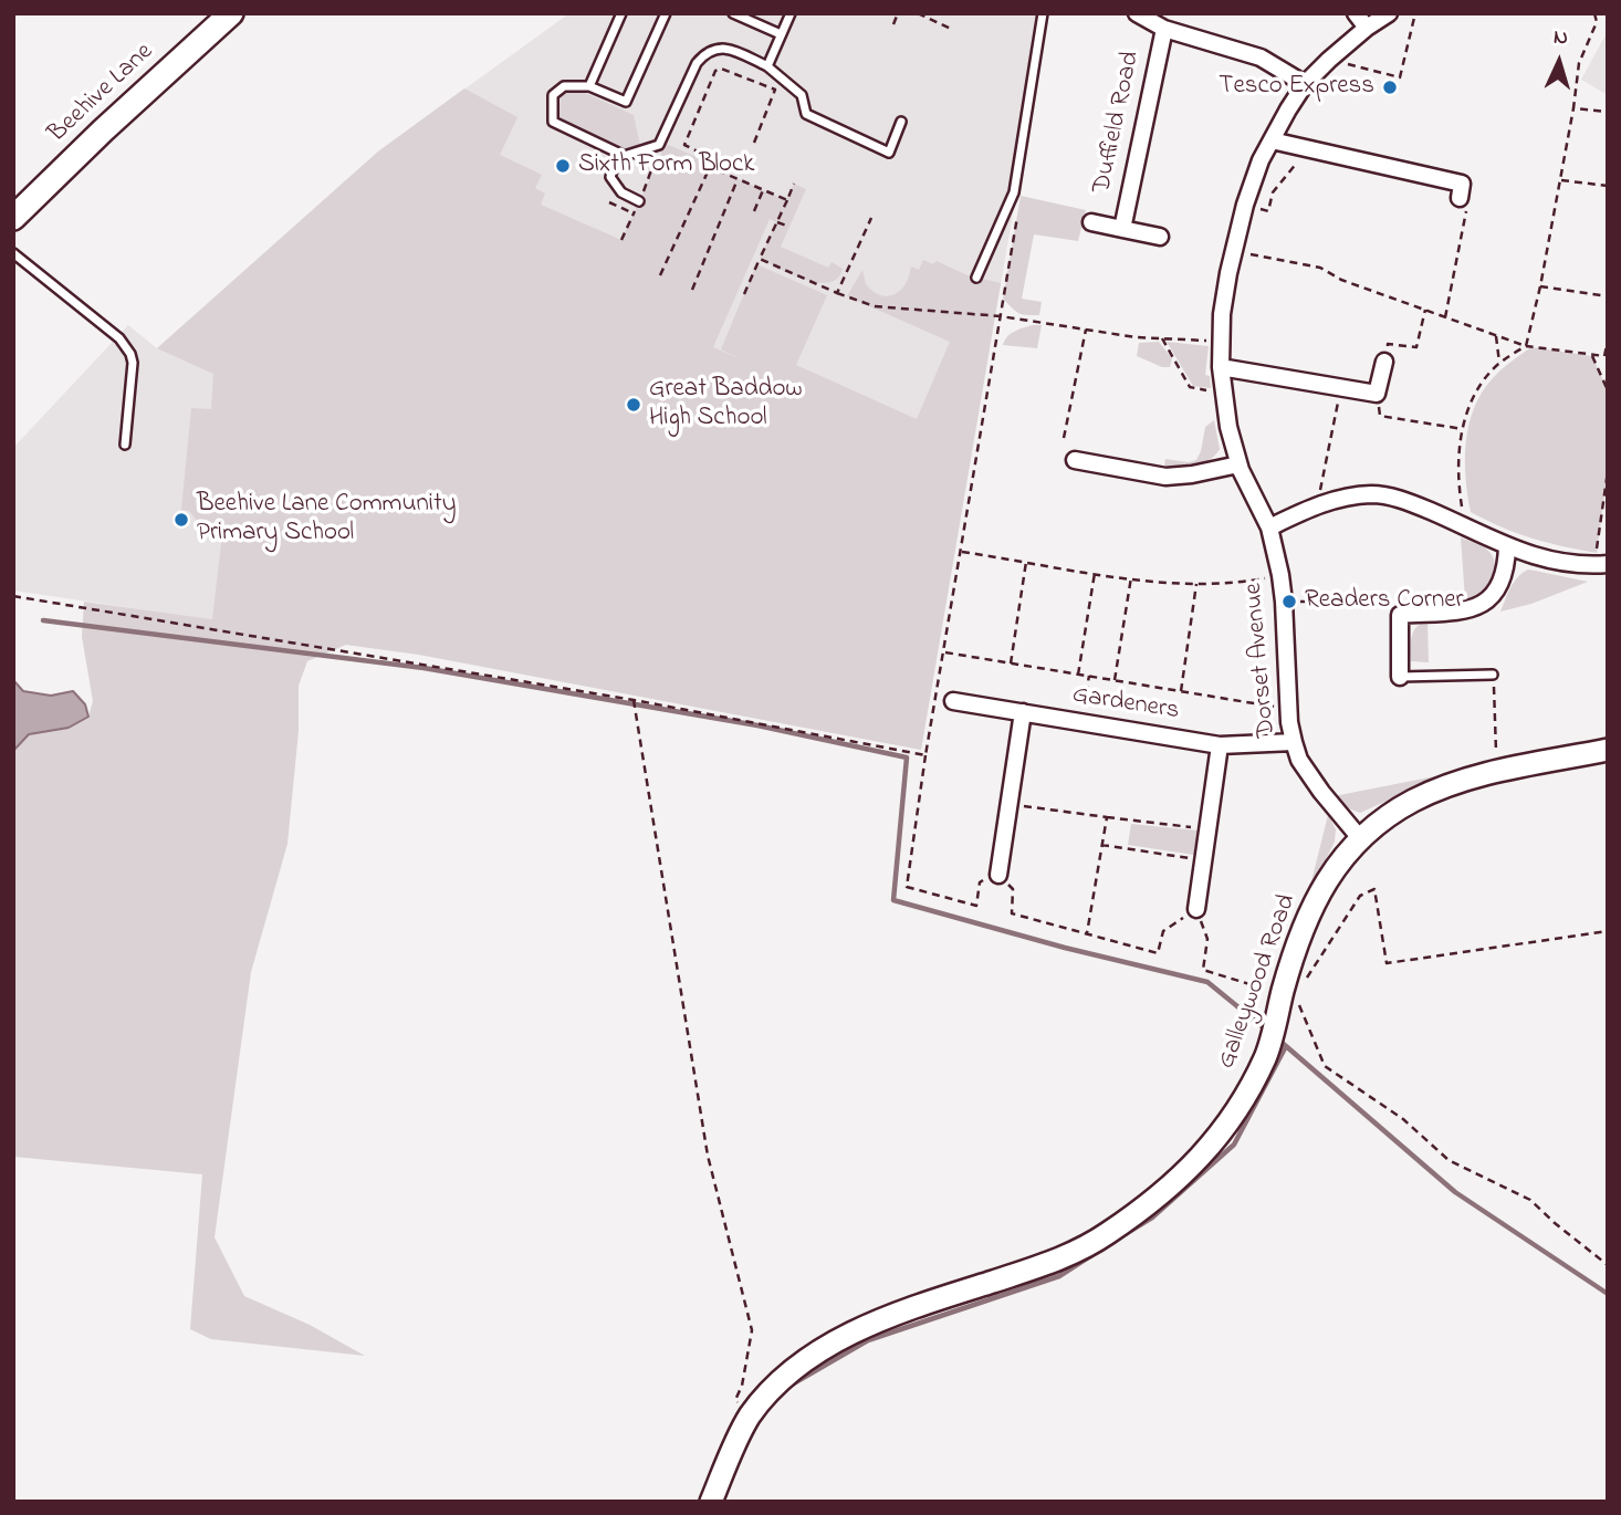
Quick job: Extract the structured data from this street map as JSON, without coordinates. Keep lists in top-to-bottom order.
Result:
{
  "streets": {
    "main road": ["Beehive Lane"],
    "street": [
      "Duffield Road",
      "Dorset Avenue",
      "Gardeners",
      "Galleywood Road"
    ]
  },
  "crossings": [
    ["Duffield Road", "Dorset Avenue"],
    ["Dorset Avenue", "Gardeners"],
    ["Dorset Avenue", "Galleywood Road"]
  ],
  "places": [
    "Tesco Express",
    "Sixth Form Block",
    "Great Baddow High School",
    "Beehive Lane Community Primary School",
    "Readers Corner"
  ],
  "north": "top"
}
